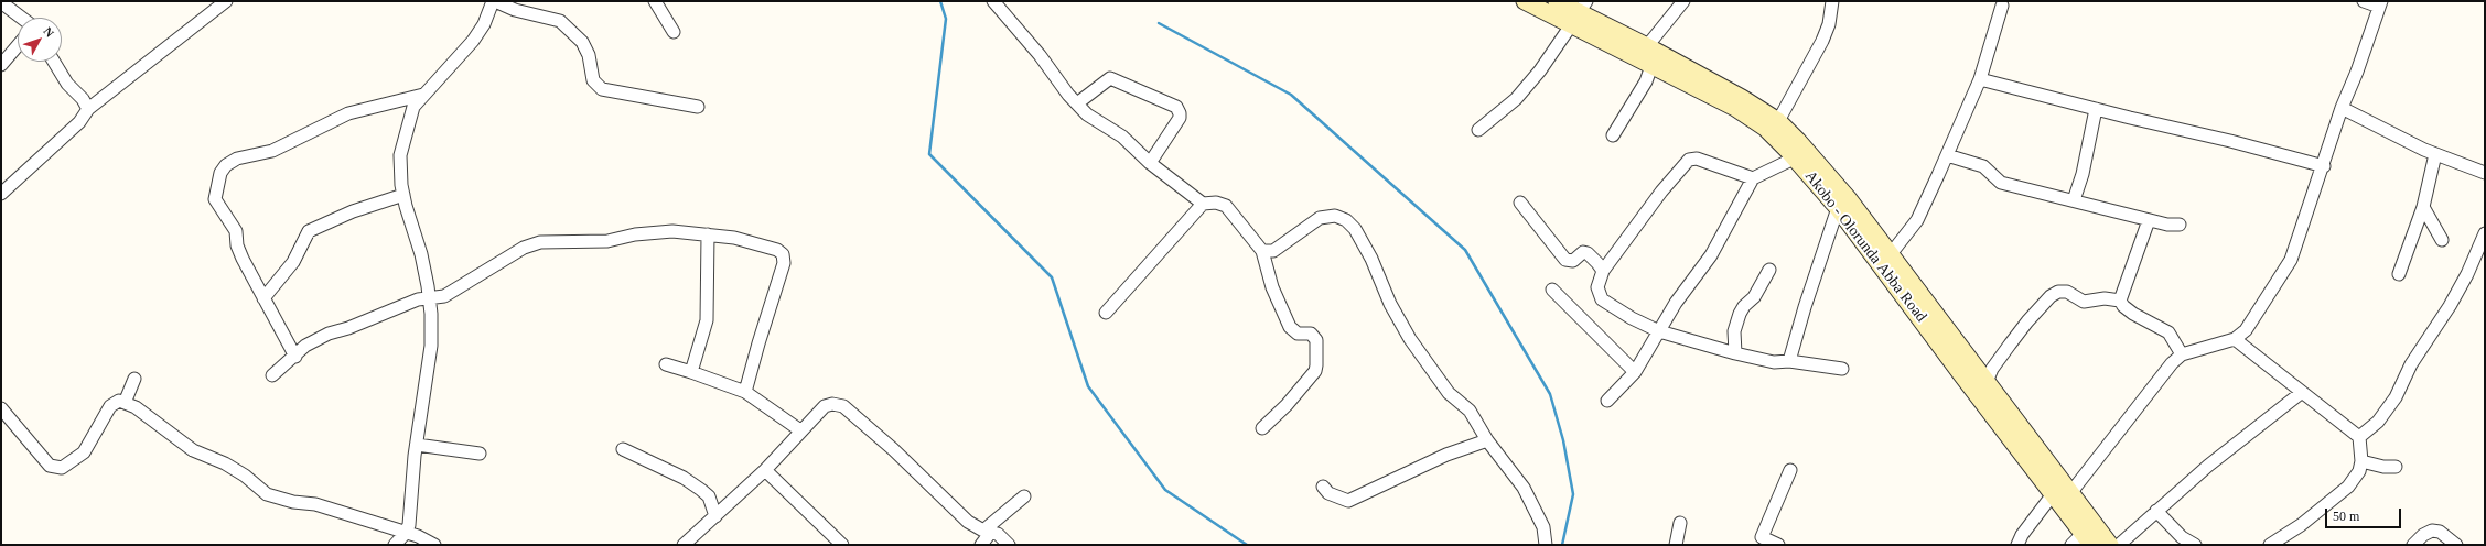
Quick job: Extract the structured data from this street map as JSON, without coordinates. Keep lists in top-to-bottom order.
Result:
{
  "streets": {
    "main road": ["Akobo - Olorunda Abba Road"]
  },
  "scale_bar": "50 m",
  "north": "top right"
}
